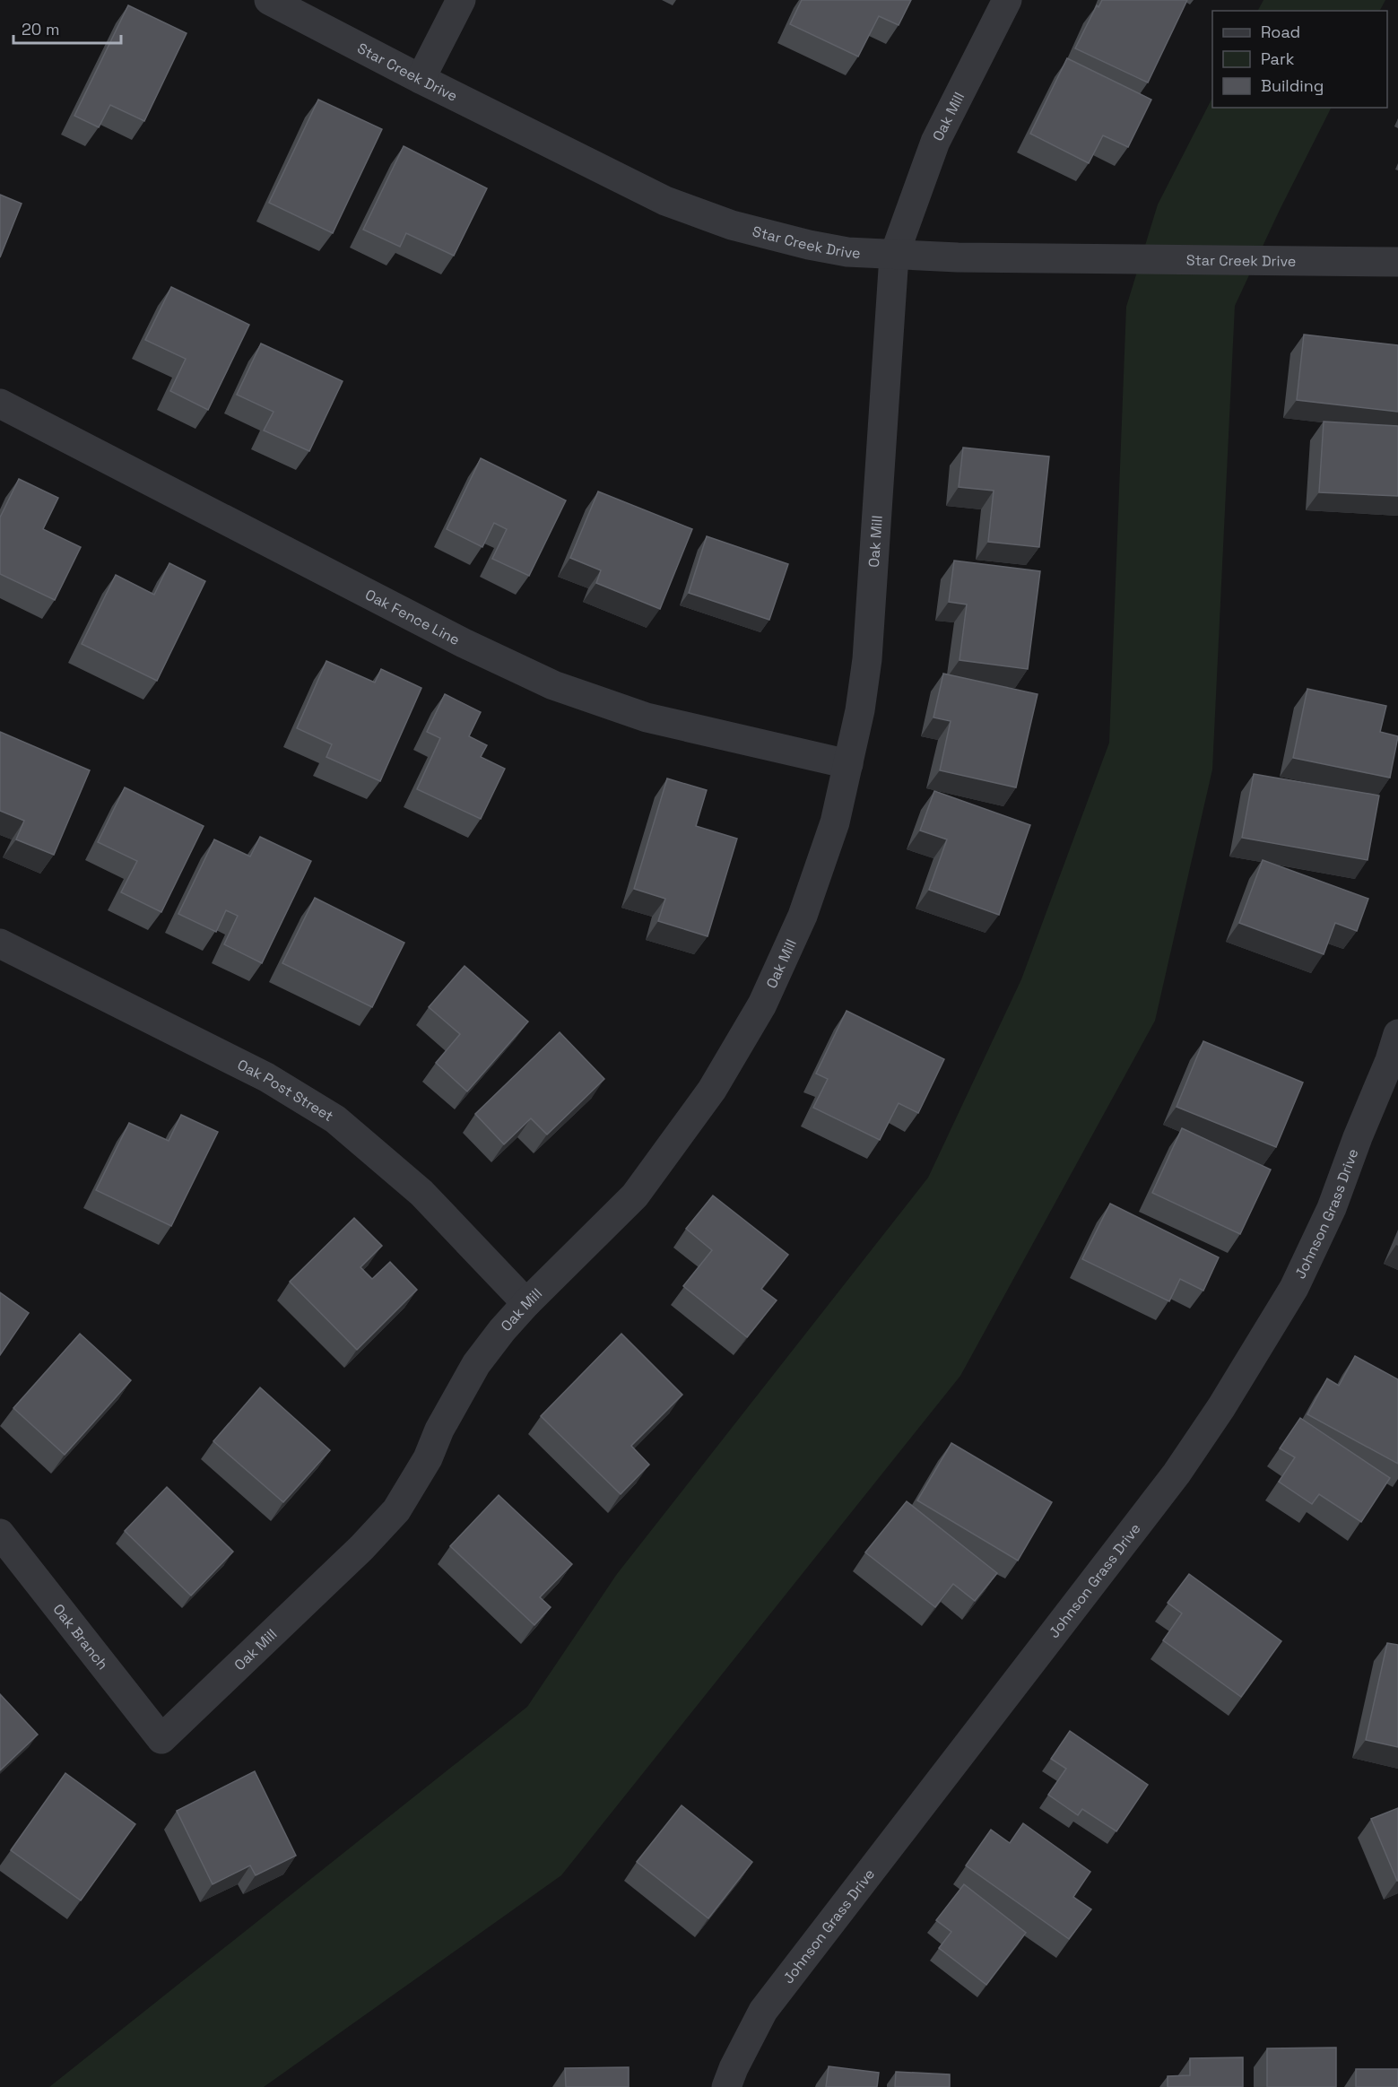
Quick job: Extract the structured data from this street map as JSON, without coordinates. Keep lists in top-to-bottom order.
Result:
{
  "streets": {
    "street": [
      "Star Creek Drive",
      "Oak Mill",
      "Oak Fence Line",
      "Oak Post Street",
      "Johnson Grass Drive",
      "Oak Branch"
    ]
  },
  "crossings": [
    ["Star Creek Drive", "Oak Mill"],
    ["Oak Mill", "Oak Fence Line"],
    ["Oak Mill", "Oak Post Street"],
    ["Oak Mill", "Oak Branch"]
  ],
  "legend": ["Road", "Park", "Building"],
  "scale_bar": "20 m"
}
